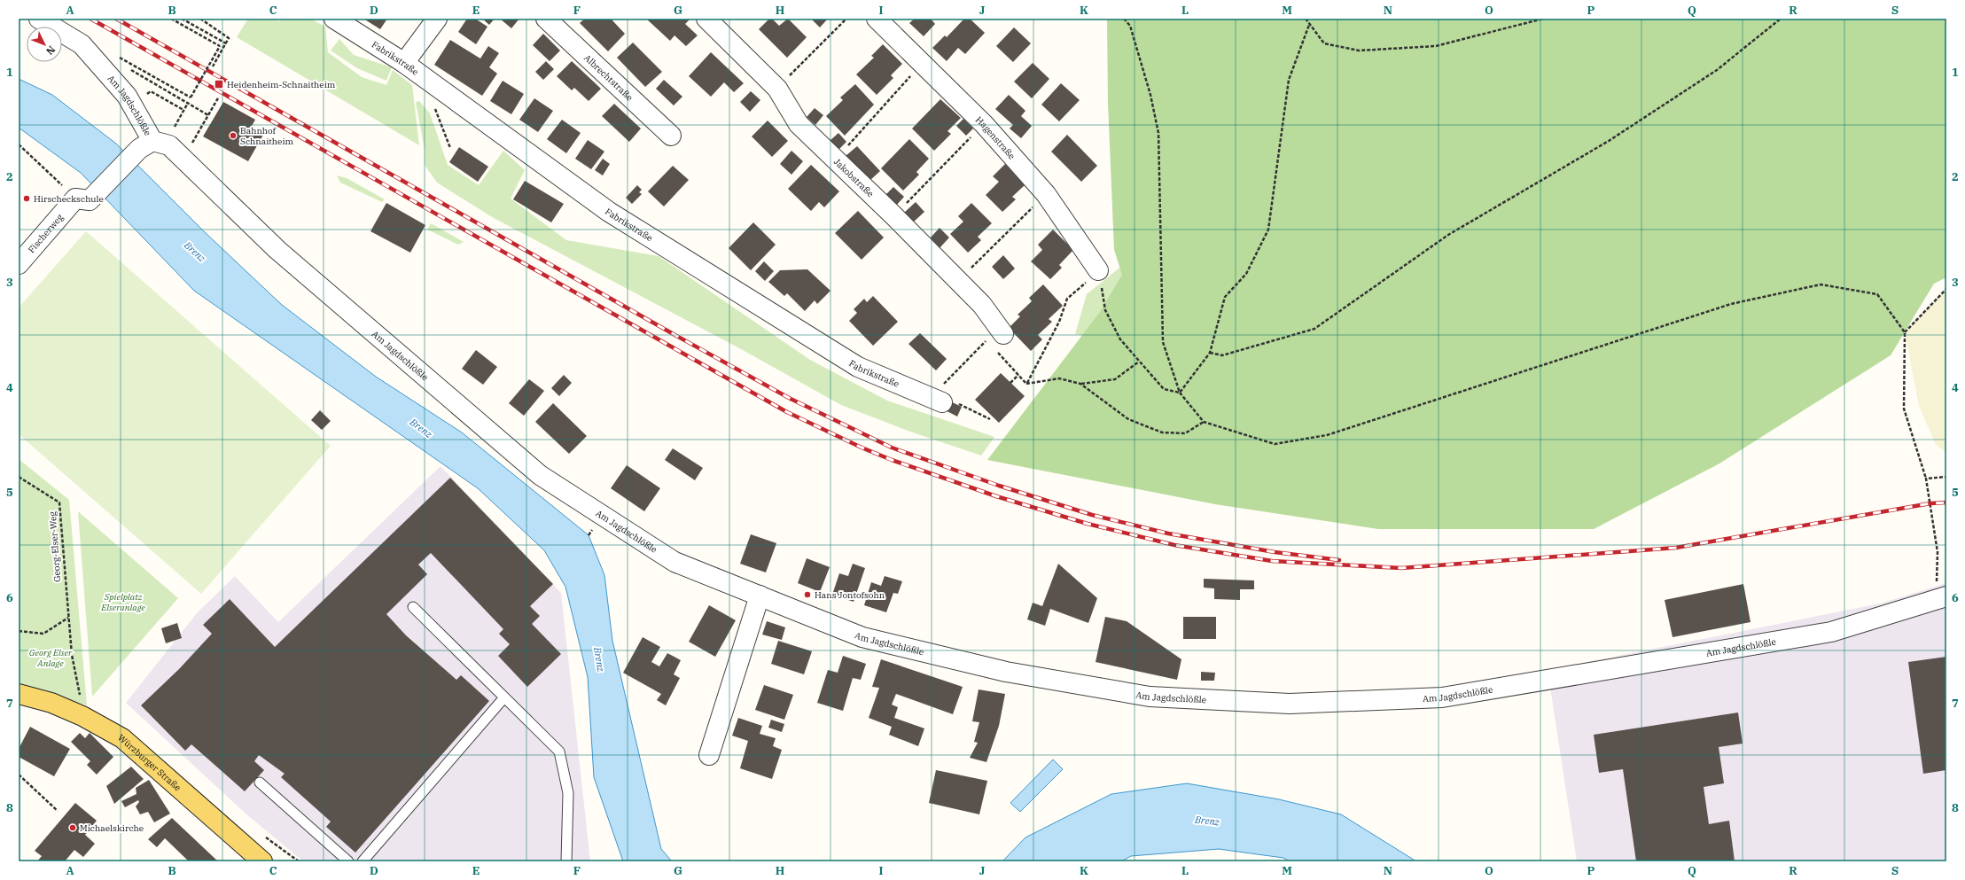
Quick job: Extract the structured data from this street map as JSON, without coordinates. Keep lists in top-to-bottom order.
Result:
{
  "streets": {
    "main road": ["Würzburger Straße"],
    "street": [
      "Fabrikstraße",
      "Albrechtstraße",
      "Am Jagdschlößle",
      "Hagenstraße",
      "Jakobstraße",
      "Fischerweg"
    ],
    "path": ["Georg-Elser-Weg"]
  },
  "crossings": [
    ["Am Jagdschlößle", "Fischerweg"],
    ["Georg-Elser-Weg", "Würzburger Straße"]
  ],
  "water": ["Brenz"],
  "parks": ["Spielplatz Elseranlage", "Georg Elser Anlage"],
  "places": {
    "transit": ["Heidenheim-Schnaitheim"],
    "other": [
      "Bahnhof Schnaitheim",
      "Hirscheckschule",
      "Hans Jontofsohn",
      "Michaelskirche"
    ]
  },
  "north": "bottom right",
  "grid": {
    "columns": [
      "A",
      "B",
      "C",
      "D",
      "E",
      "F",
      "G",
      "H",
      "I",
      "J",
      "K",
      "L",
      "M",
      "N",
      "O",
      "P",
      "Q",
      "R",
      "S"
    ],
    "rows": [
      "1",
      "2",
      "3",
      "4",
      "5",
      "6",
      "7",
      "8"
    ]
  }
}
